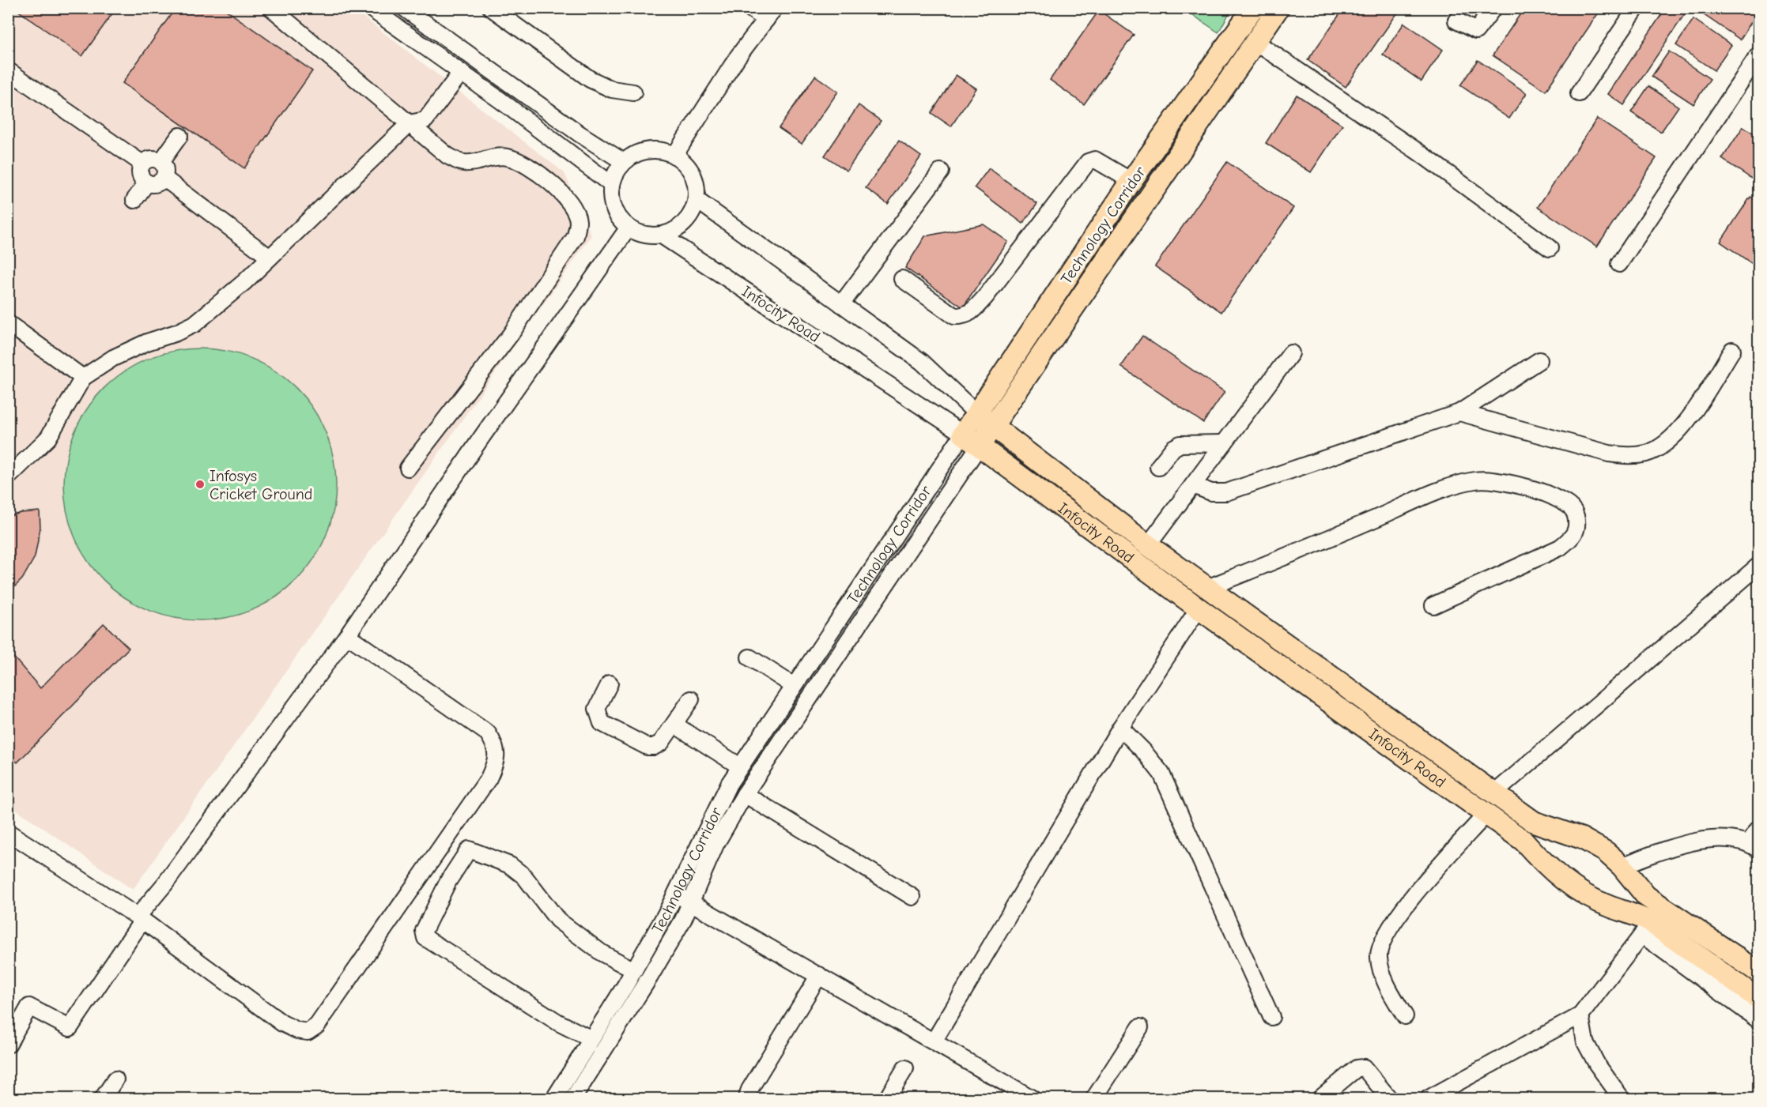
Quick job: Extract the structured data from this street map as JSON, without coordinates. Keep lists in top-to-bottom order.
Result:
{
  "streets": {
    "main road": ["Technology Corridor", "Infocity Road"]
  },
  "crossings": [
    ["Technology Corridor", "Infocity Road"]
  ],
  "places": ["Infosys Cricket Ground"]
}
